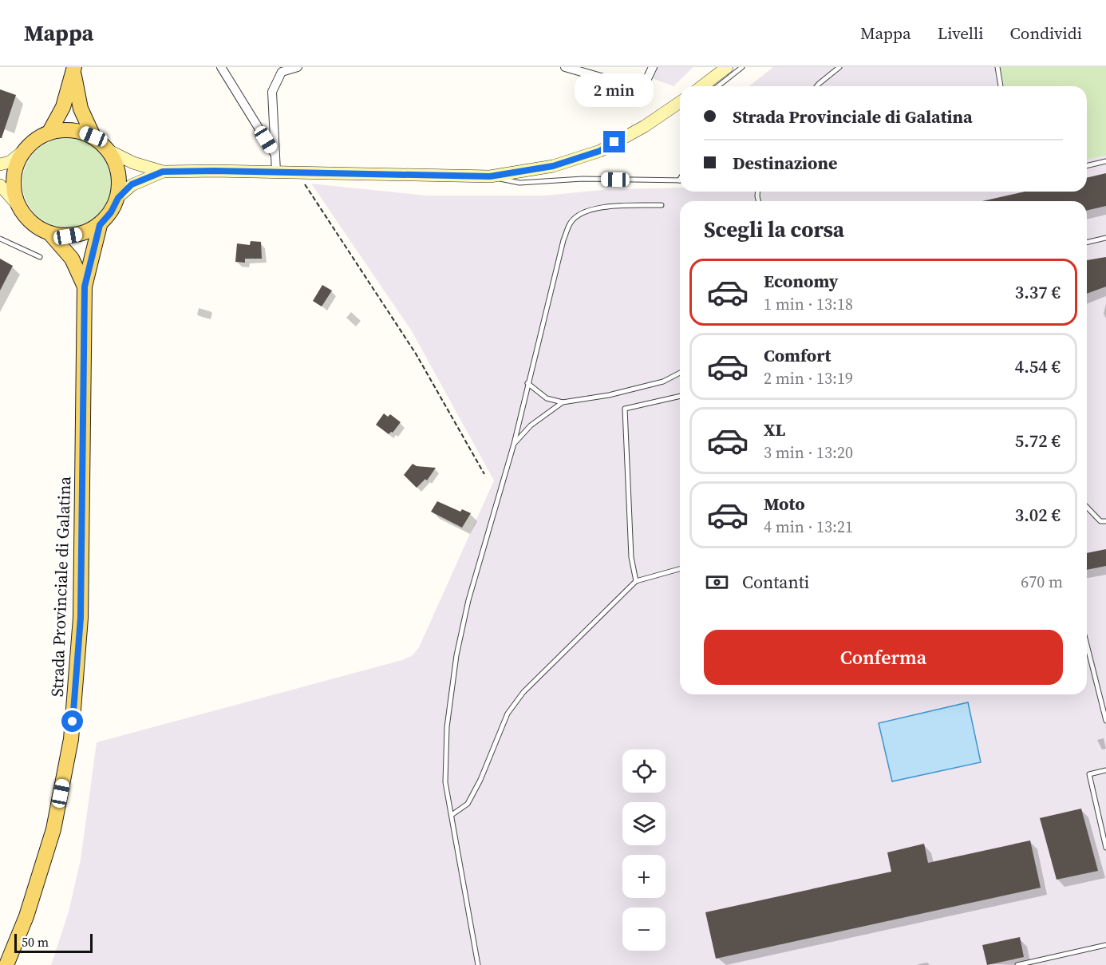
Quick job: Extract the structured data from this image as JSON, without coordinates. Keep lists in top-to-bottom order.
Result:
{
  "streets": {
    "main road": ["Strada Provinciale di Galatina"]
  },
  "scale_bar": "50 m",
  "page": {
    "header": "Mappa",
    "nav": ["Mappa", "Livelli", "Condividi"],
    "bubble": "2 min",
    "banner": ["Strada Provinciale di Galatina", "Destinazione"],
    "heading": "Scegli la corsa",
    "list": [
      {
        "name": "Economy",
        "note": "1 min · 13:18",
        "value": "3.37 €"
      },
      {
        "name": "Comfort",
        "note": "2 min · 13:19",
        "value": "4.54 €"
      },
      {
        "name": "XL",
        "note": "3 min · 13:20",
        "value": "5.72 €"
      },
      {
        "name": "Moto",
        "note": "4 min · 13:21",
        "value": "3.02 €"
      }
    ],
    "pay": ["Contanti", "670 m"],
    "buttons": "Conferma",
    "map_buttons": ["+", "−"],
    "scale": "50 m"
  }
}
